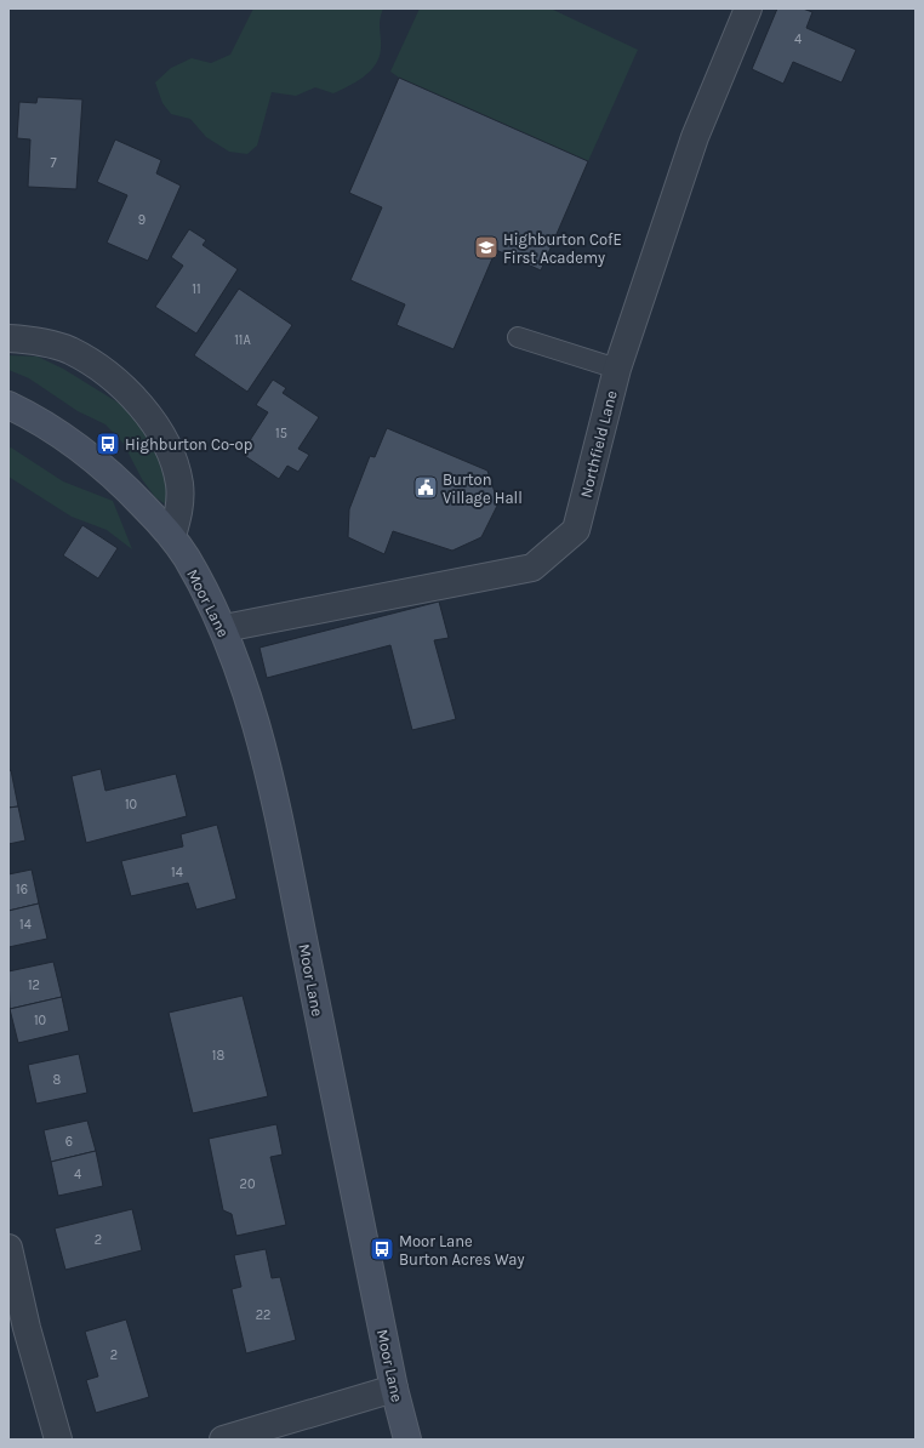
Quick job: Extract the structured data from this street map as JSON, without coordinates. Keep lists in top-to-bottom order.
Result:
{
  "streets": {
    "street": ["Northfield Lane", "Moor Lane"]
  },
  "crossings": [
    ["Northfield Lane", "Moor Lane"]
  ],
  "places": {
    "school or university": ["Highburton CofE First Academy"],
    "bus stop": ["Highburton Co-op", "Moor Lane Burton Acres Way"],
    "public building": ["Burton Village Hall"]
  },
  "house_numbers": [
    "4",
    "7",
    "9",
    "11",
    "11A",
    "15",
    "10",
    "14",
    "16",
    "14",
    "12",
    "10",
    "18",
    "8",
    "6",
    "4",
    "20",
    "2",
    "22",
    "2"
  ]
}
